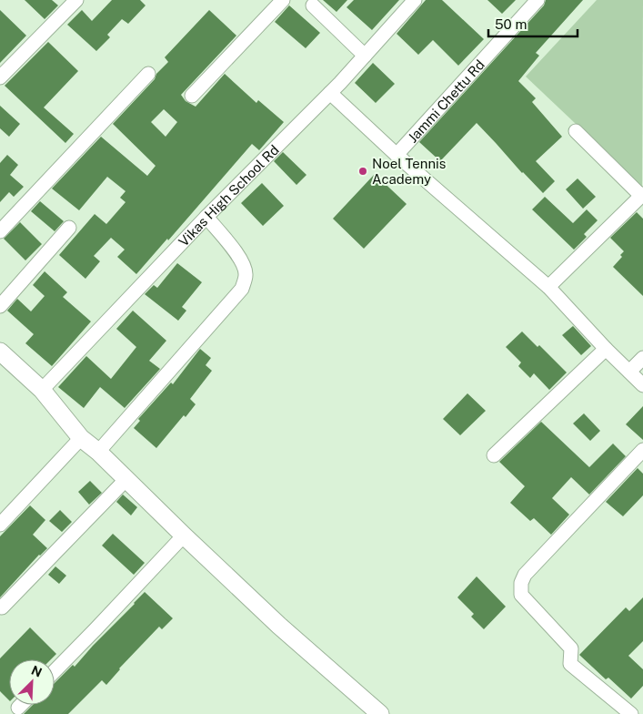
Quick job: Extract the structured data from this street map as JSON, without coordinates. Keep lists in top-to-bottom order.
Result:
{
  "streets": {
    "street": ["Jammi Chettu Rd", "Vikas High School Rd"]
  },
  "crossings": [
    ["Jammi Chettu Rd", "Vikas High School Rd"]
  ],
  "places": ["Noel Tennis Academy"],
  "scale_bar": "50 m",
  "north": "top right"
}
